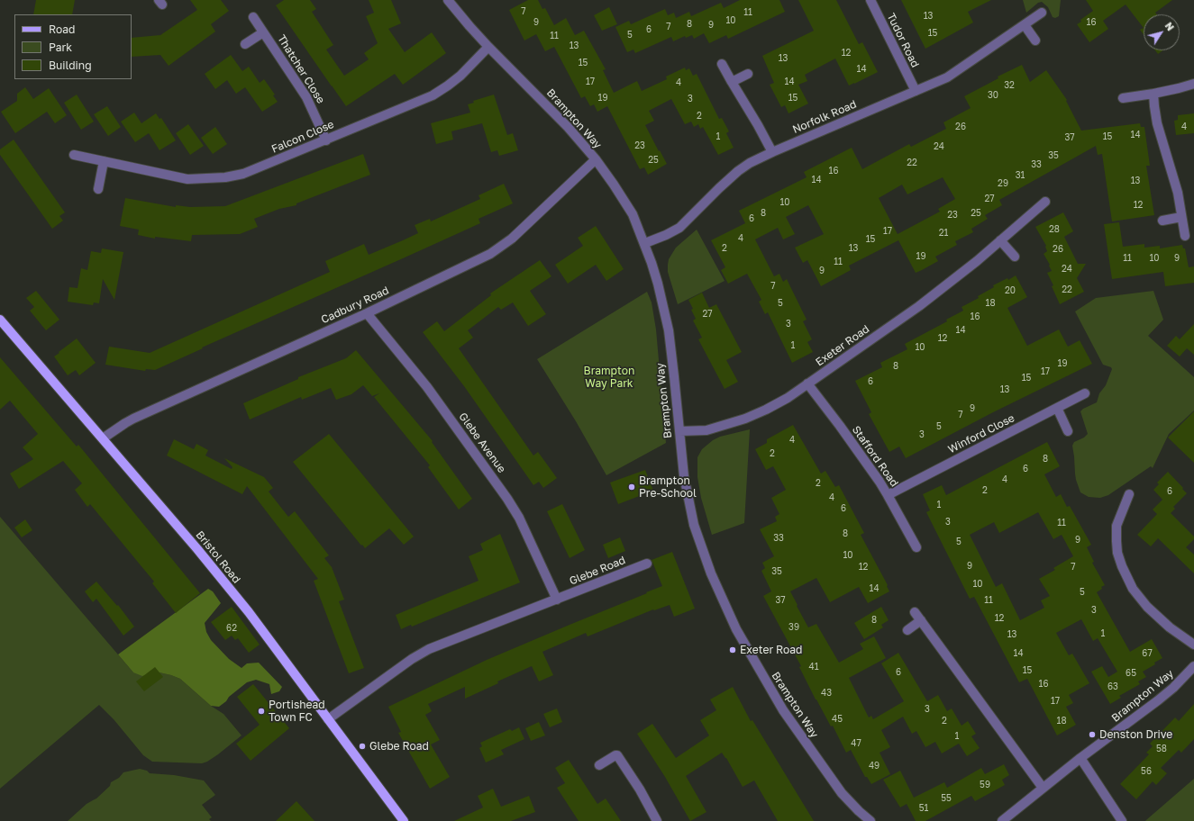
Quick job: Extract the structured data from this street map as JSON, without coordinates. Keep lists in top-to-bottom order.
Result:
{
  "streets": {
    "main road": ["Bristol Road"],
    "street": [
      "Tudor Road",
      "Thatcher Close",
      "Norfolk Road",
      "Brampton Way",
      "Falcon Close",
      "Cadbury Road",
      "Exeter Road",
      "Winford Close",
      "Glebe Avenue",
      "Stafford Road",
      "Glebe Road"
    ]
  },
  "crossings": [
    ["Tudor Road", "Norfolk Road"],
    ["Thatcher Close", "Falcon Close"],
    ["Norfolk Road", "Brampton Way"],
    ["Brampton Way", "Falcon Close"],
    ["Brampton Way", "Cadbury Road"],
    ["Brampton Way", "Exeter Road"],
    ["Cadbury Road", "Glebe Avenue"],
    ["Cadbury Road", "Bristol Road"],
    ["Exeter Road", "Stafford Road"],
    ["Winford Close", "Stafford Road"],
    ["Glebe Avenue", "Glebe Road"],
    ["Bristol Road", "Glebe Road"]
  ],
  "parks": ["Brampton Way Park"],
  "places": [
    "Brampton Pre-School",
    "Exeter Road",
    "Portishead Town FC",
    "Denston Drive",
    "Glebe Road"
  ],
  "house_numbers": [
    "7",
    "11",
    "13",
    "10",
    "9",
    "16",
    "8",
    "9",
    "7",
    "6",
    "15",
    "5",
    "11",
    "13",
    "12",
    "13",
    "15",
    "14",
    "17",
    "14",
    "4",
    "32",
    "30",
    "19",
    "15",
    "3",
    "2",
    "26",
    "4",
    "14",
    "1",
    "15",
    "37",
    "23",
    "24",
    "35",
    "25",
    "22",
    "33",
    "16",
    "31",
    "14",
    "13",
    "29",
    "27",
    "10",
    "12",
    "8",
    "25",
    "23",
    "6",
    "28",
    "17",
    "21",
    "4",
    "15",
    "2",
    "13",
    "26",
    "19",
    "11",
    "10",
    "9",
    "11",
    "24",
    "9",
    "7",
    "22",
    "20",
    "5",
    "18",
    "27",
    "16",
    "3",
    "14",
    "12",
    "1",
    "10",
    "19",
    "8",
    "17",
    "15",
    "6",
    "13",
    "9",
    "7",
    "5",
    "3",
    "4",
    "2",
    "8",
    "6",
    "4",
    "2",
    "2",
    "6",
    "4",
    "1",
    "6",
    "3",
    "11",
    "8",
    "33",
    "9",
    "5",
    "10",
    "9",
    "12",
    "7",
    "35",
    "10",
    "14",
    "5",
    "37",
    "11",
    "3",
    "12",
    "8",
    "39",
    "62",
    "1",
    "13",
    "14",
    "67",
    "41",
    "15",
    "6",
    "65",
    "16",
    "63",
    "43",
    "17",
    "3",
    "45",
    "2",
    "18",
    "1",
    "47",
    "58",
    "49",
    "56",
    "59",
    "55",
    "51"
  ],
  "legend": ["Road", "Park", "Building"],
  "north": "top right"
}
